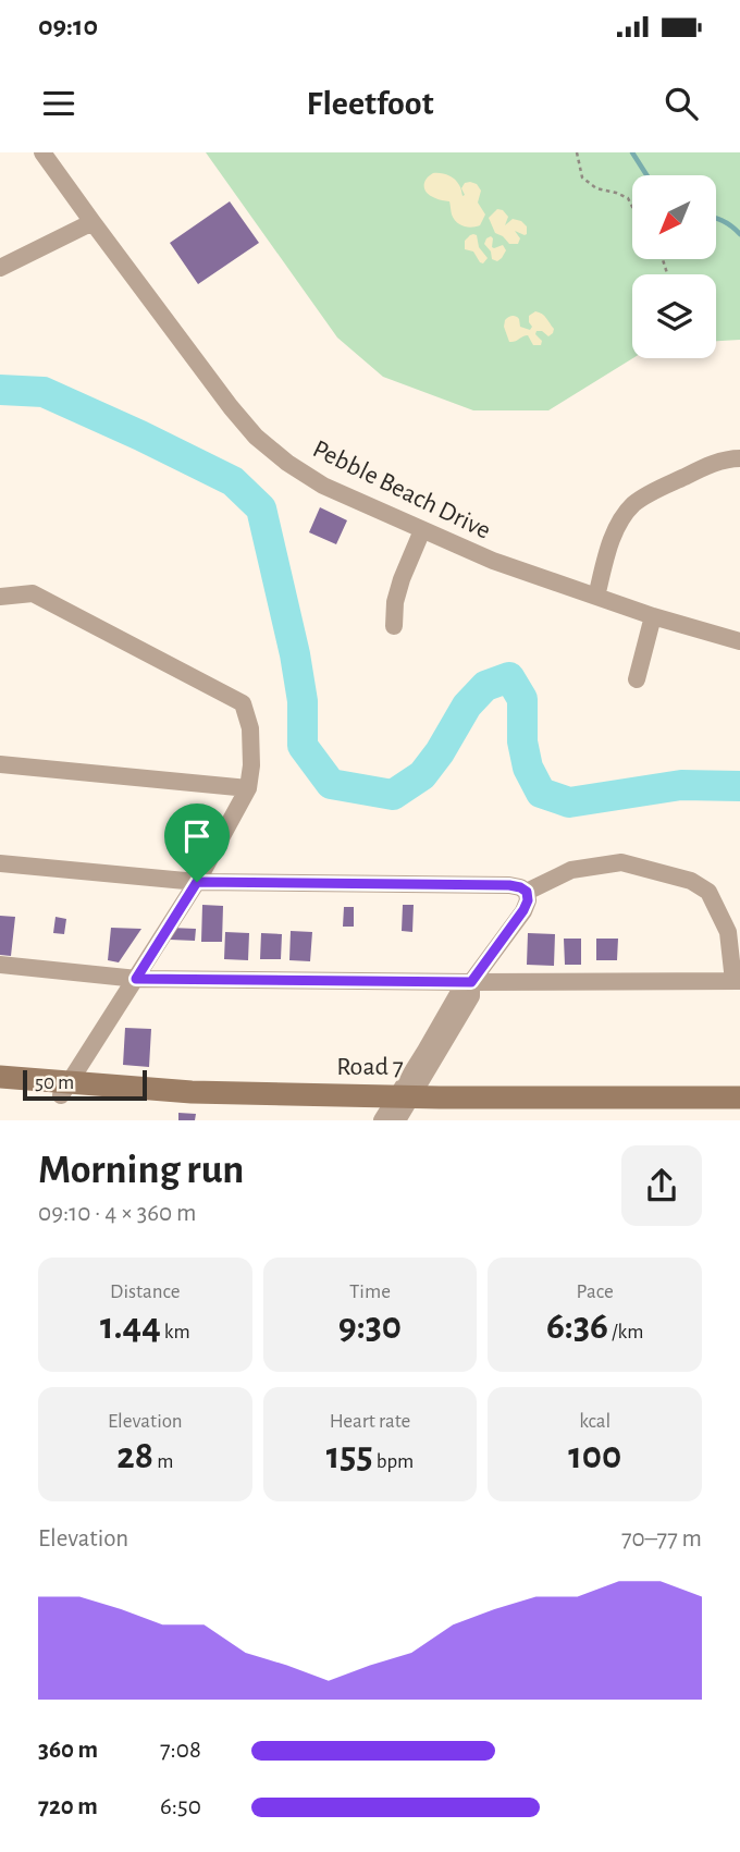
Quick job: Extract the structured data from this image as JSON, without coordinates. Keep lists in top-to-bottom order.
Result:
{
  "streets": {
    "street": ["Pebble Beach Drive", "Road 7"]
  },
  "scale_bar": "50 m",
  "north": "bottom left",
  "page": {
    "status": "09:10",
    "header": "Fleetfoot",
    "scale": "50 m",
    "heading": ["Morning run", "09:10 · 4 × 360 m"],
    "stats": [
      ["Distance", "1.44 km"],
      ["Time", "9:30"],
      ["Pace", "6:36 /km"],
      ["Elevation", "28 m"],
      ["Heart rate", "155 bpm"],
      ["kcal", "100"]
    ],
    "chart": ["Elevation", "70–77 m"],
    "list": [
      {
        "name": "360 m",
        "note": "7:08"
      },
      {
        "name": "720 m",
        "note": "6:50"
      }
    ]
  }
}
